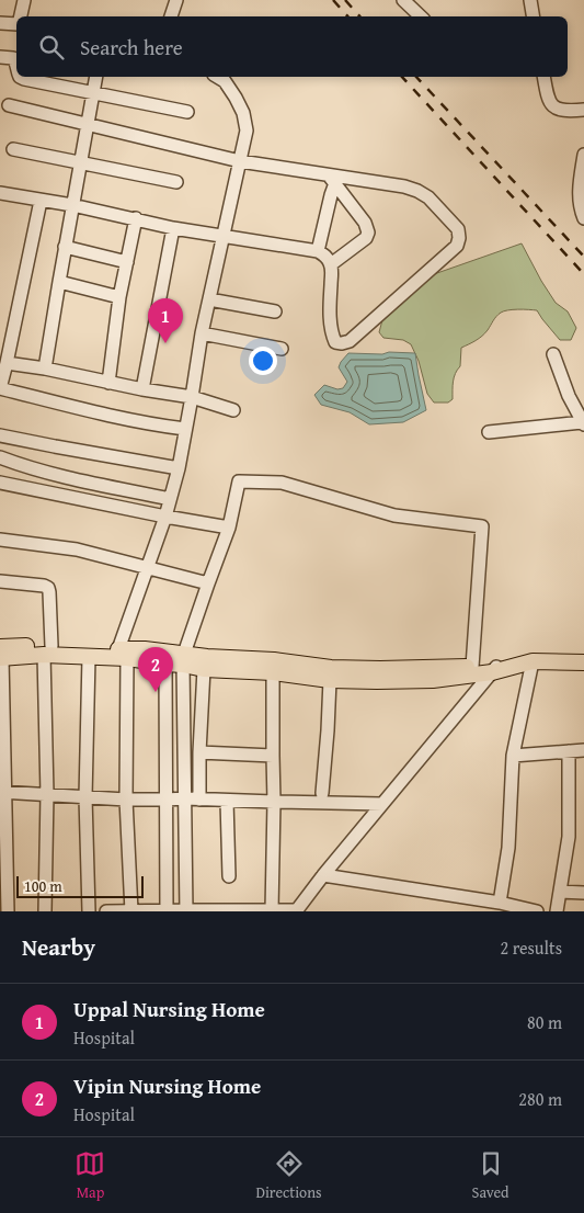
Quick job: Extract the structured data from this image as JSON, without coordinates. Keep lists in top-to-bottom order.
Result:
{
  "scale_bar": "100 m",
  "page": {
    "search": "Search here",
    "pins": ["1", "2"],
    "scale": "100 m",
    "heading": ["Nearby", "2 results"],
    "list": [
      {
        "mark": "1",
        "name": "Uppal Nursing Home",
        "note": "Hospital",
        "value": "80 m"
      },
      {
        "mark": "2",
        "name": "Vipin Nursing Home",
        "note": "Hospital",
        "value": "280 m"
      }
    ],
    "nav": ["Map", "Directions", "Saved"]
  }
}
